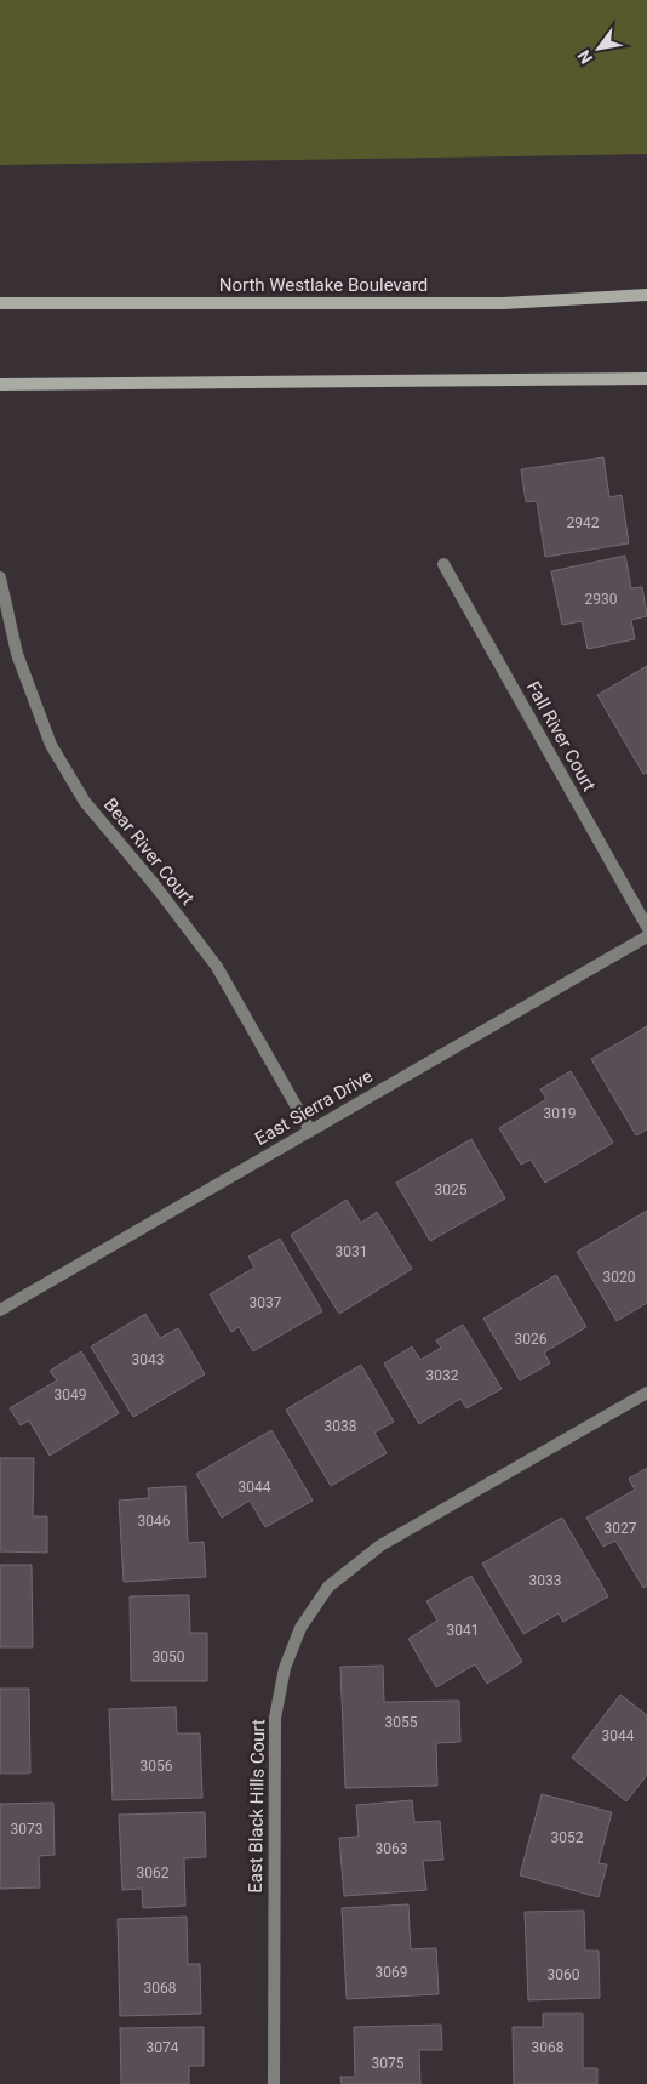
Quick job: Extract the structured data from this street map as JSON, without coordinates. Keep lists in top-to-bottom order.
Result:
{
  "streets": {
    "main road": ["North Westlake Boulevard"],
    "street": [
      "Fall River Court",
      "Bear River Court",
      "East Sierra Drive",
      "East Black Hills Court"
    ]
  },
  "crossings": [
    ["Bear River Court", "East Sierra Drive"]
  ],
  "house_numbers": [
    "2942",
    "2930",
    "3019",
    "3025",
    "3031",
    "3020",
    "3037",
    "3026",
    "3043",
    "3032",
    "3049",
    "3038",
    "3044",
    "3046",
    "3027",
    "3033",
    "3041",
    "3050",
    "3055",
    "3044",
    "3056",
    "3073",
    "3052",
    "3063",
    "3062",
    "3069",
    "3060",
    "3068",
    "3074",
    "3068",
    "3075"
  ],
  "north": "bottom left"
}
